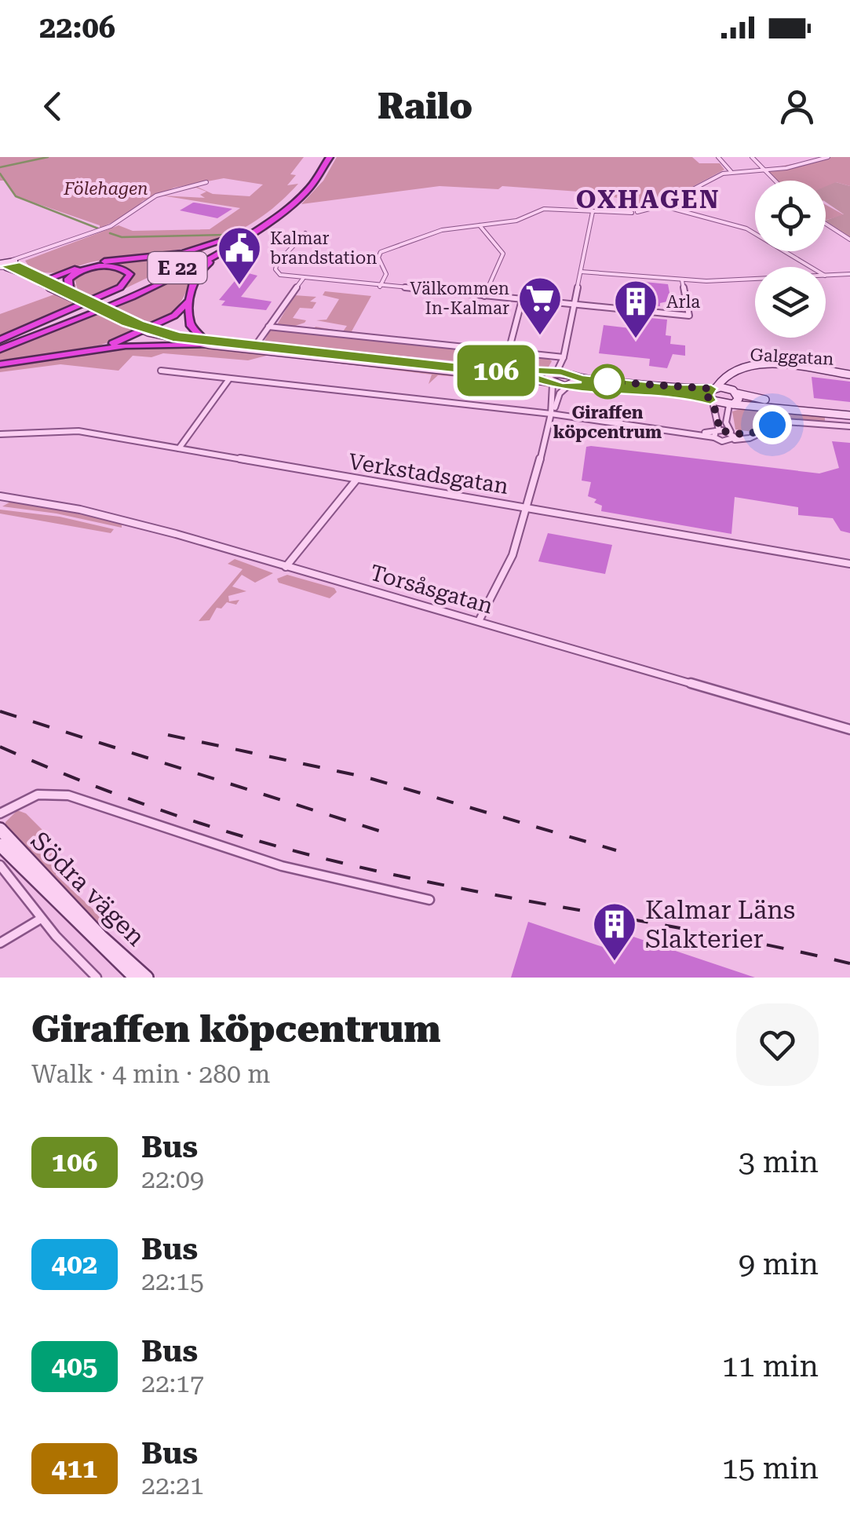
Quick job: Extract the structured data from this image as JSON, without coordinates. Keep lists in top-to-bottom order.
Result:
{
  "streets": {
    "highway": ["E 22"],
    "main road": ["Galggatan", "Södra vägen"],
    "street": ["Verkstadsgatan", "Torsåsgatan"]
  },
  "districts": ["OXHAGEN"],
  "parks": ["Fölehagen"],
  "places": {
    "public building": ["Kalmar brandstation"],
    "supermarket": ["Välkommen In-Kalmar"],
    "building": ["Arla", "Kalmar Läns Slakterier"],
    "other": ["Giraffen köpcentrum"]
  },
  "lines": ["bus line 106"],
  "page": {
    "status": "22:06",
    "header": "Railo",
    "on_map": "106",
    "heading": ["Giraffen köpcentrum", "Walk · 4 min · 280 m"],
    "list": [
      {
        "mark": "106",
        "name": "Bus",
        "note": "22:09",
        "value": "3 min"
      },
      {
        "mark": "402",
        "name": "Bus",
        "note": "22:15",
        "value": "9 min"
      },
      {
        "mark": "405",
        "name": "Bus",
        "note": "22:17",
        "value": "11 min"
      },
      {
        "mark": "411",
        "name": "Bus",
        "note": "22:21",
        "value": "15 min"
      }
    ]
  }
}
